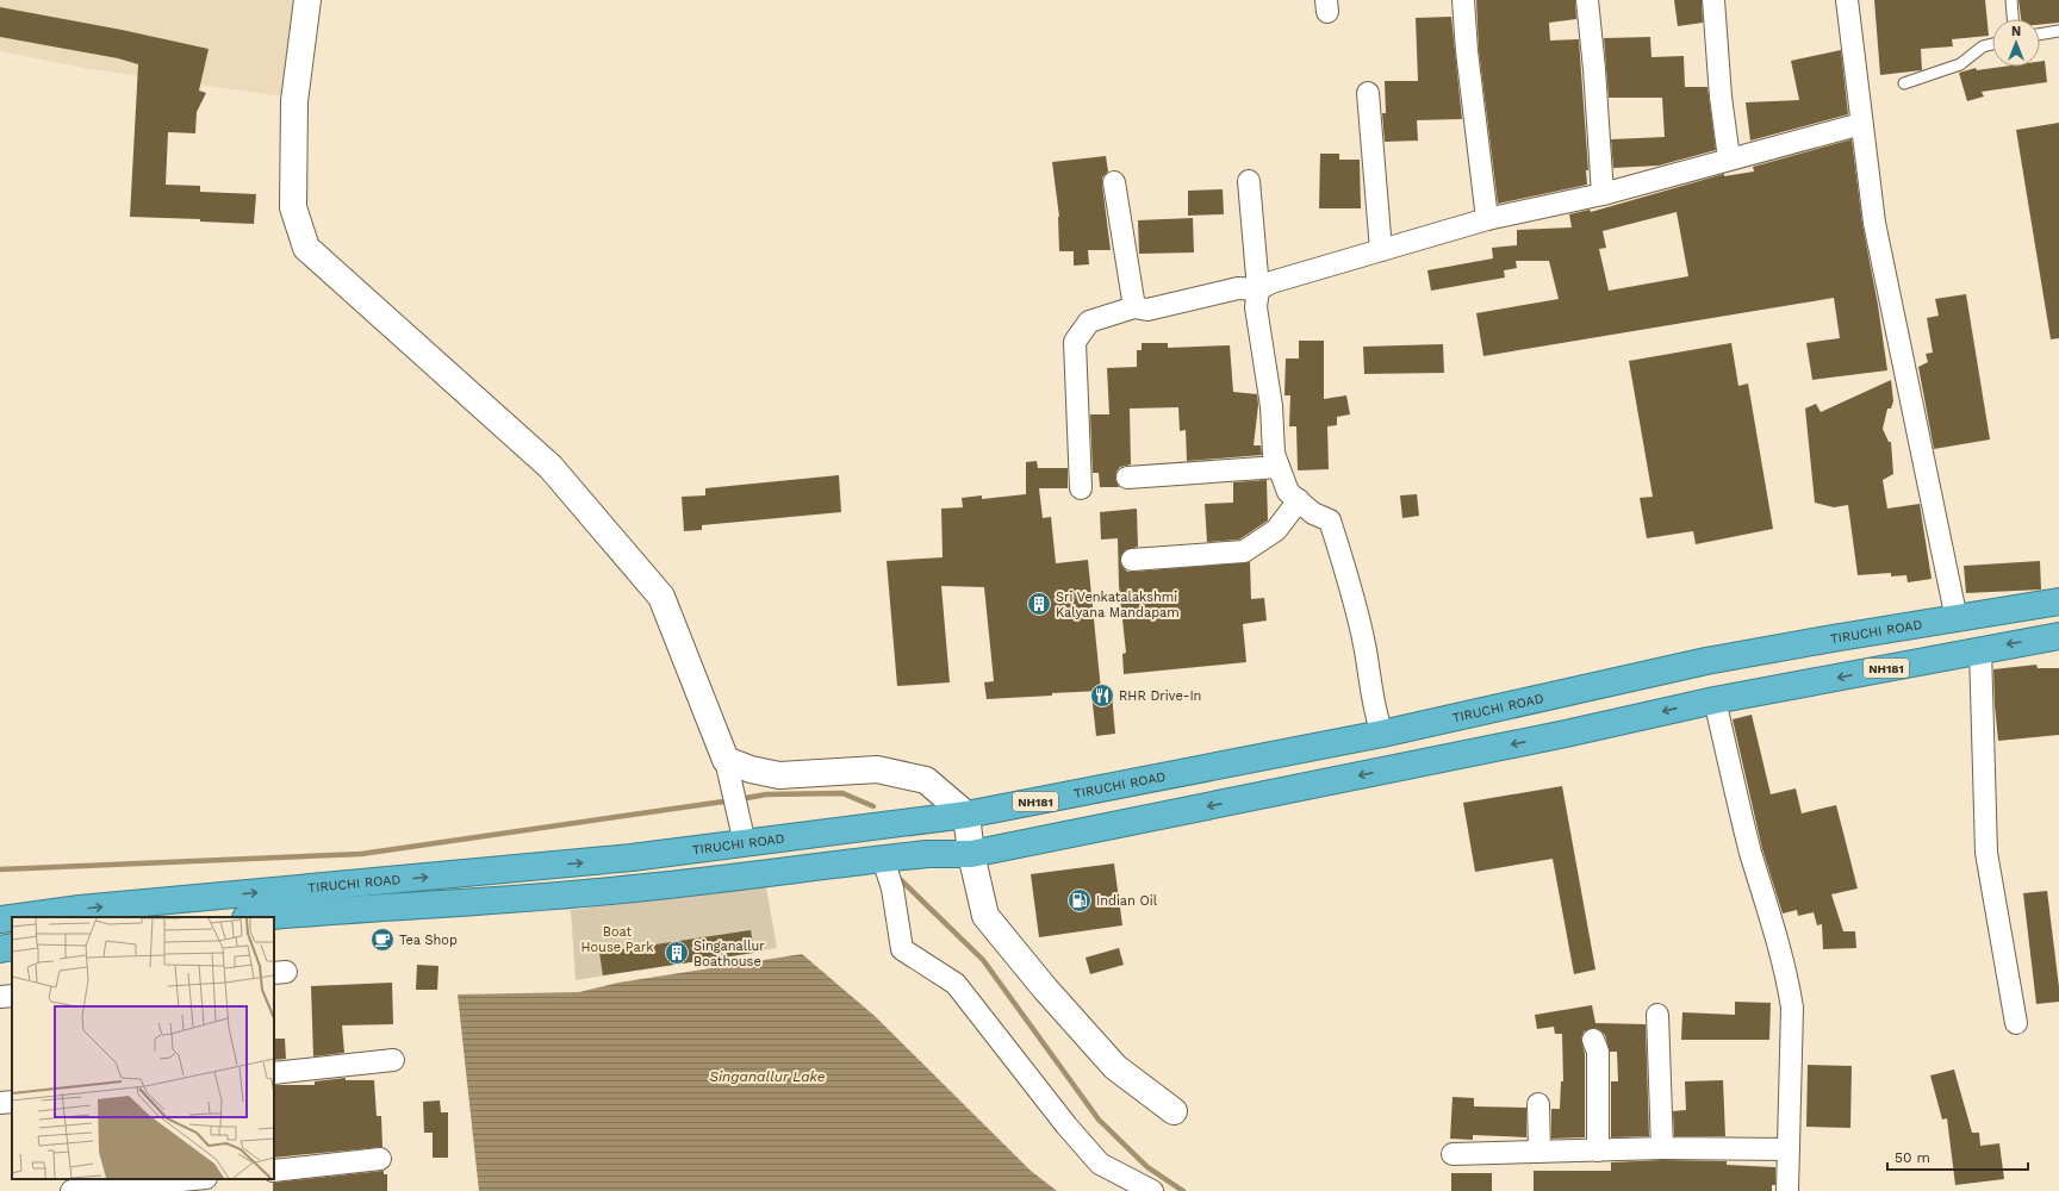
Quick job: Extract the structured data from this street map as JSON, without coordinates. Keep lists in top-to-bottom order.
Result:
{
  "streets": {
    "highway": ["TIRUCHI ROAD", "NH181"]
  },
  "water": ["Singanallur Lake"],
  "parks": ["Boat House Park"],
  "places": {
    "building": ["Sri Venkatalakshmi Kalyana Mandapam", "Singanallur Boathouse"],
    "restaurant": ["RHR Drive-In"],
    "fuel station": ["Indian Oil"],
    "cafe": ["Tea Shop"]
  },
  "scale_bar": "50 m",
  "north": "top"
}
